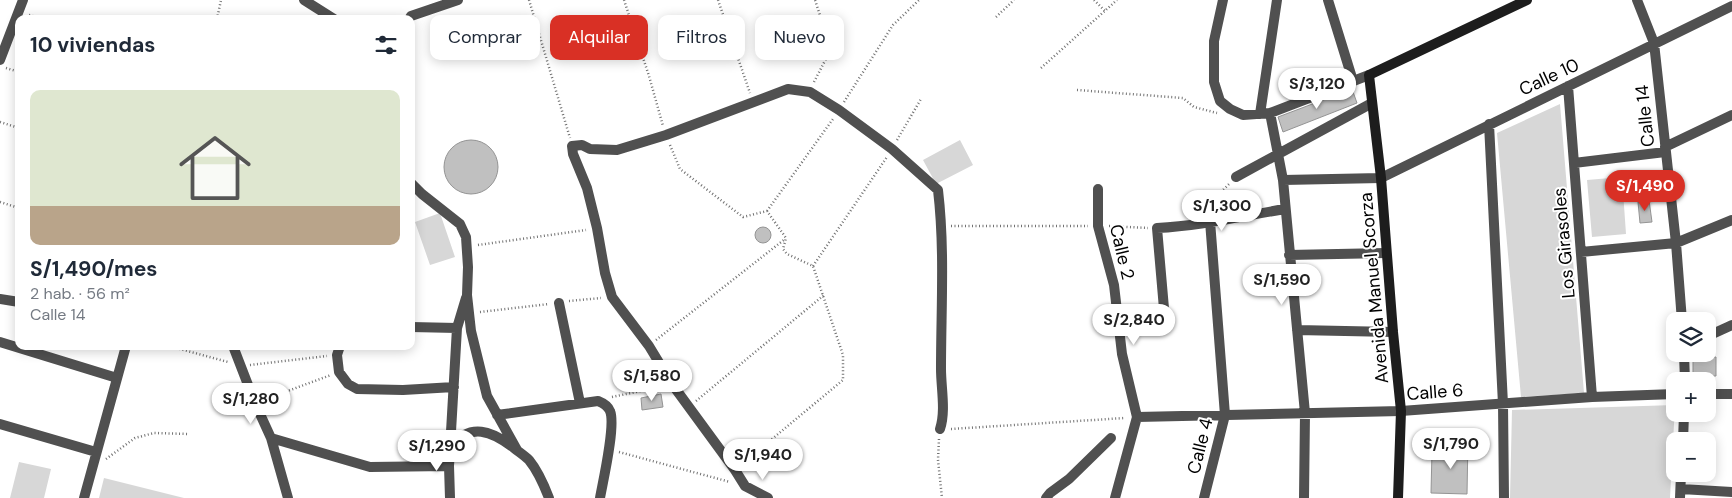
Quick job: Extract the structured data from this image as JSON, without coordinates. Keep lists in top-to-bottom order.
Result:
{
  "streets": {
    "street": [
      "Calle 10",
      "Calle 14",
      "Los Girasoles",
      "Calle 2",
      "Avenida Manuel Scorza",
      "Calle 6",
      "Calle 4"
    ]
  },
  "crossings": [
    ["Calle 10", "Calle 14"],
    ["Calle 10", "Los Girasoles"],
    ["Calle 10", "Avenida Manuel Scorza"],
    ["Los Girasoles", "Calle 6"],
    ["Calle 2", "Calle 6"],
    ["Avenida Manuel Scorza", "Calle 6"],
    ["Calle 6", "Calle 4"]
  ],
  "page": {
    "chip": [
      "Comprar",
      "Alquilar",
      "Filtros",
      "Nuevo"
    ],
    "heading": "10 viviendas",
    "price": [
      "S/3,120",
      "S/1,490",
      "S/1,300",
      "S/1,590",
      "S/2,840",
      "S/1,580",
      "S/1,280",
      "S/1,790",
      "S/1,290",
      "S/1,940"
    ],
    "list": [
      {
        "name": "S/1,490/mes",
        "note": "2 hab. · 56 m² · Calle 14"
      }
    ],
    "map_buttons": ["+", "−"]
  }
}
